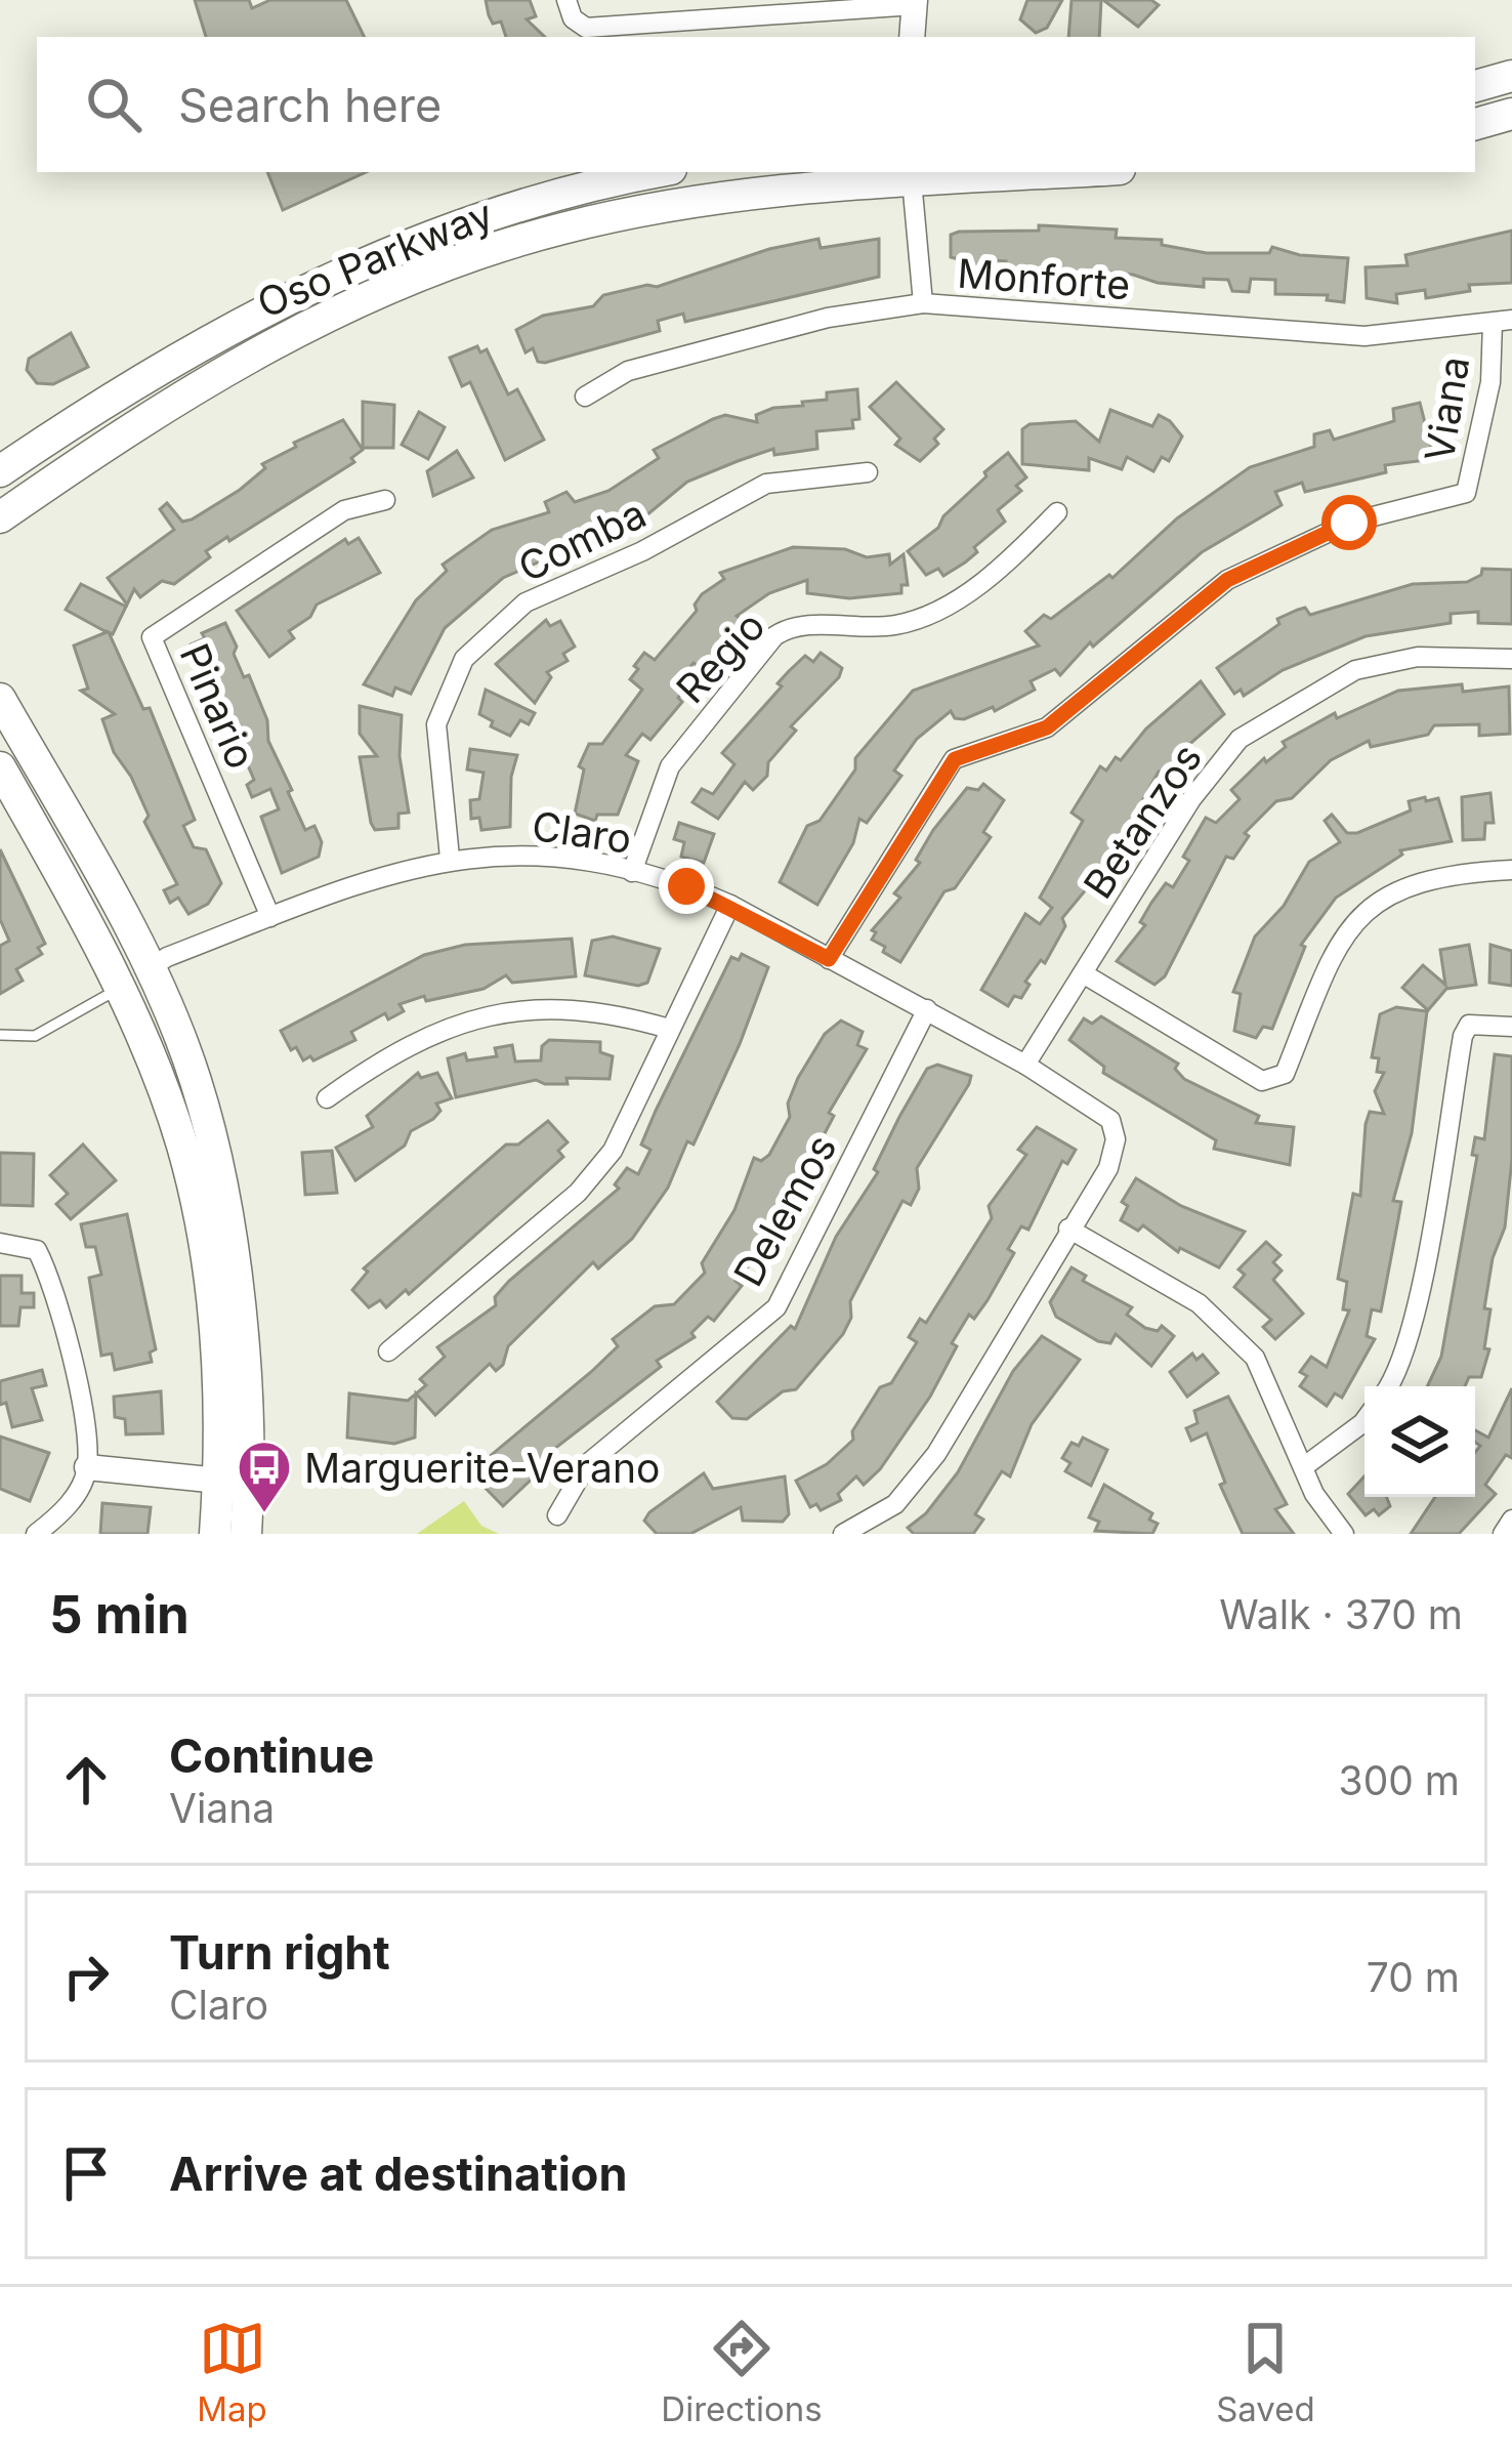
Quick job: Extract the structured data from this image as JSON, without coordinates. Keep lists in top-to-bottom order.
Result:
{
  "streets": {
    "main road": ["Oso Parkway"],
    "street": [
      "Monforte",
      "Viana",
      "Comba",
      "Regio",
      "Pinario",
      "Betanzos",
      "Claro",
      "Delemos"
    ]
  },
  "crossings": [
    ["Monforte", "Viana"],
    ["Viana", "Claro"],
    ["Comba", "Claro"],
    ["Regio", "Claro"],
    ["Pinario", "Claro"],
    ["Betanzos", "Claro"],
    ["Claro", "Delemos"]
  ],
  "places": {
    "bus stop": ["Marguerite-Verano"]
  },
  "page": {
    "search": "Search here",
    "heading": ["5 min", "Walk · 370 m"],
    "list": [
      ["Continue", "Viana", "300 m"],
      ["Turn right", "Claro", "70 m"],
      "Arrive at destination"
    ],
    "nav": ["Map", "Directions", "Saved"]
  }
}
